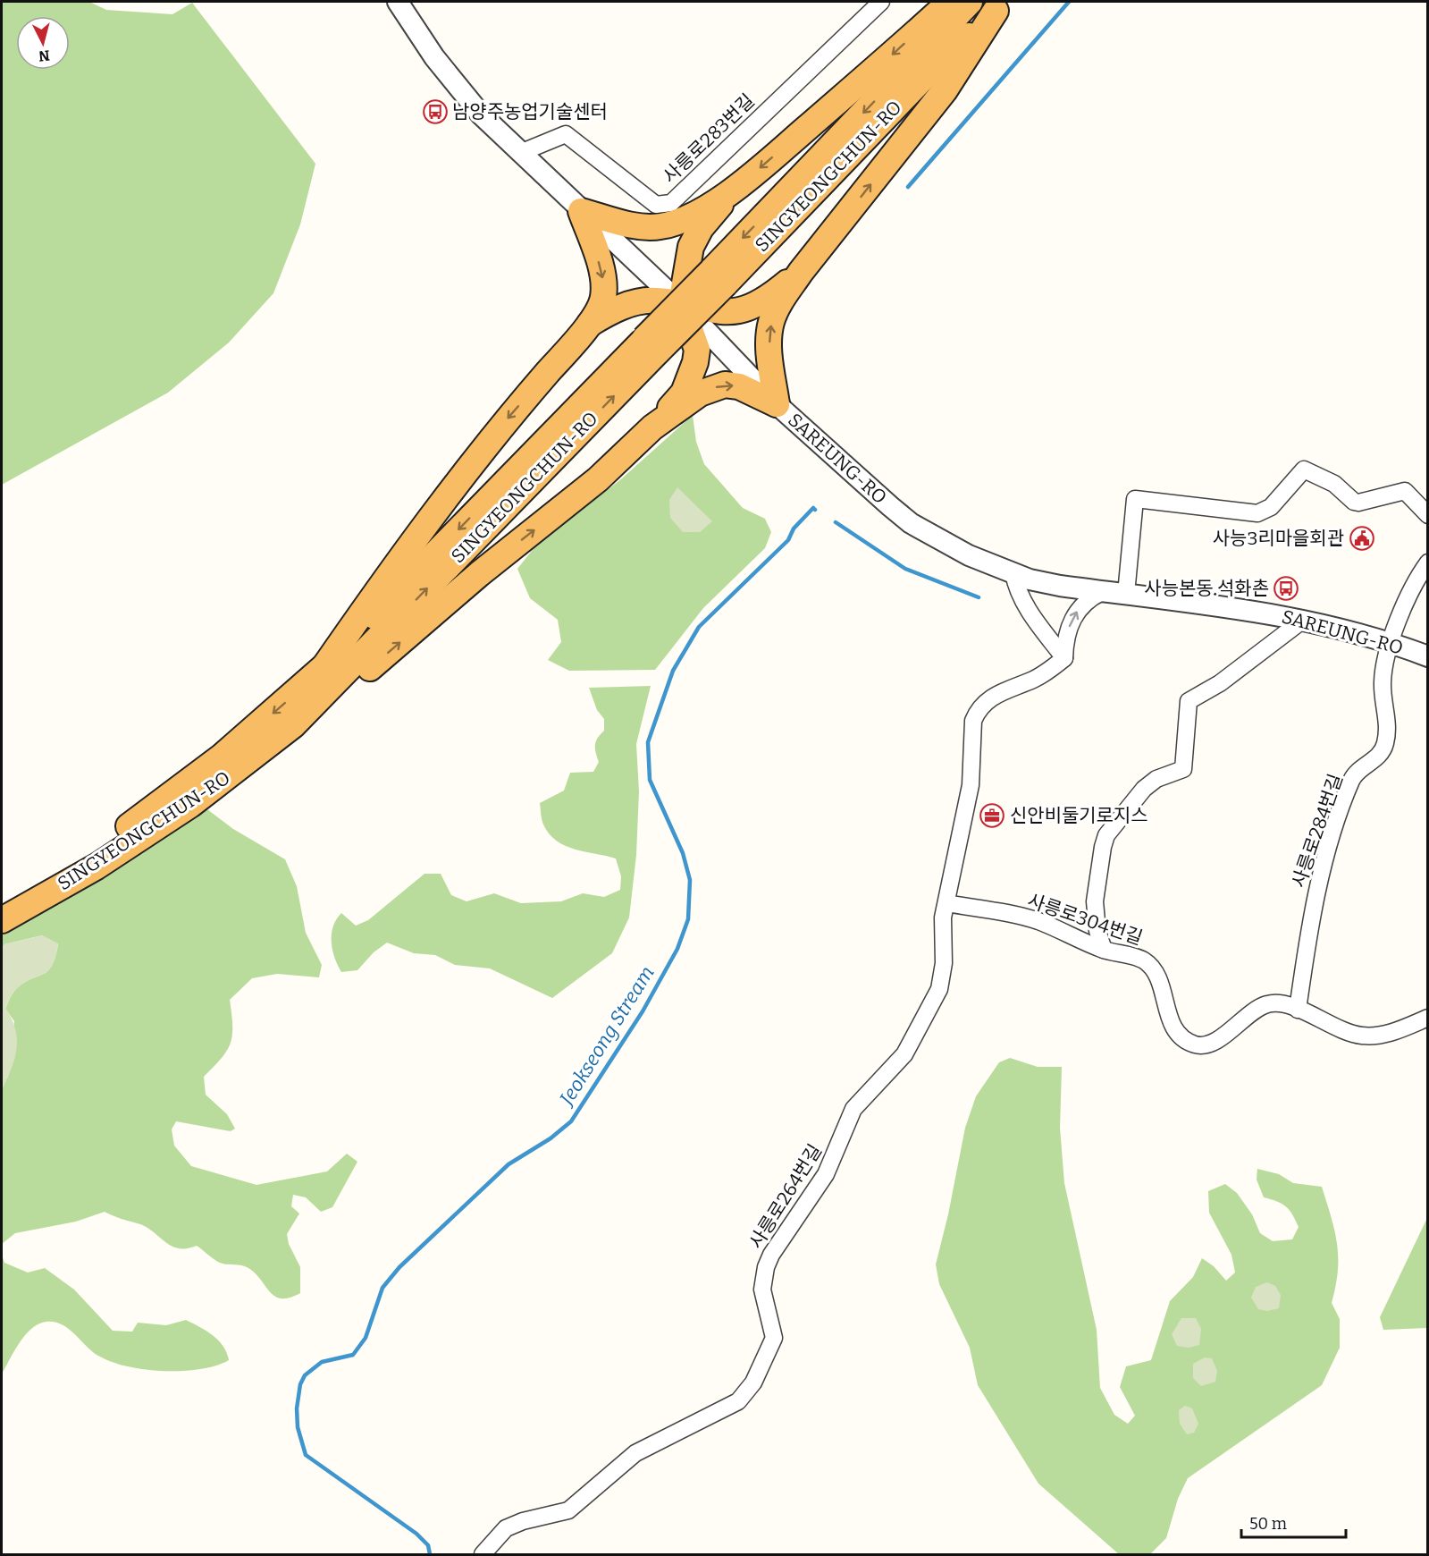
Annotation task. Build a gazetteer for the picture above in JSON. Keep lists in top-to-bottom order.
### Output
{
  "streets": {
    "highway": ["SINGYEONGCHUN-RO"],
    "street": [
      "사릉로283번길",
      "SAREUNG-RO",
      "사릉로284번길",
      "사릉로304번길",
      "사릉로264번길"
    ]
  },
  "crossings": [
    ["사릉로283번길", "SAREUNG-RO"],
    ["SAREUNG-RO", "사릉로284번길"],
    ["사릉로284번길", "사릉로304번길"],
    ["사릉로304번길", "사릉로264번길"]
  ],
  "water": ["Jeokseong Stream"],
  "places": {
    "bus stop": ["남양주농업기술센터", "사능본동.석화촌"],
    "public building": ["사능3리마을회관"],
    "office": ["신안비둘기로지스"]
  },
  "scale_bar": "50 m",
  "north": "bottom"
}
